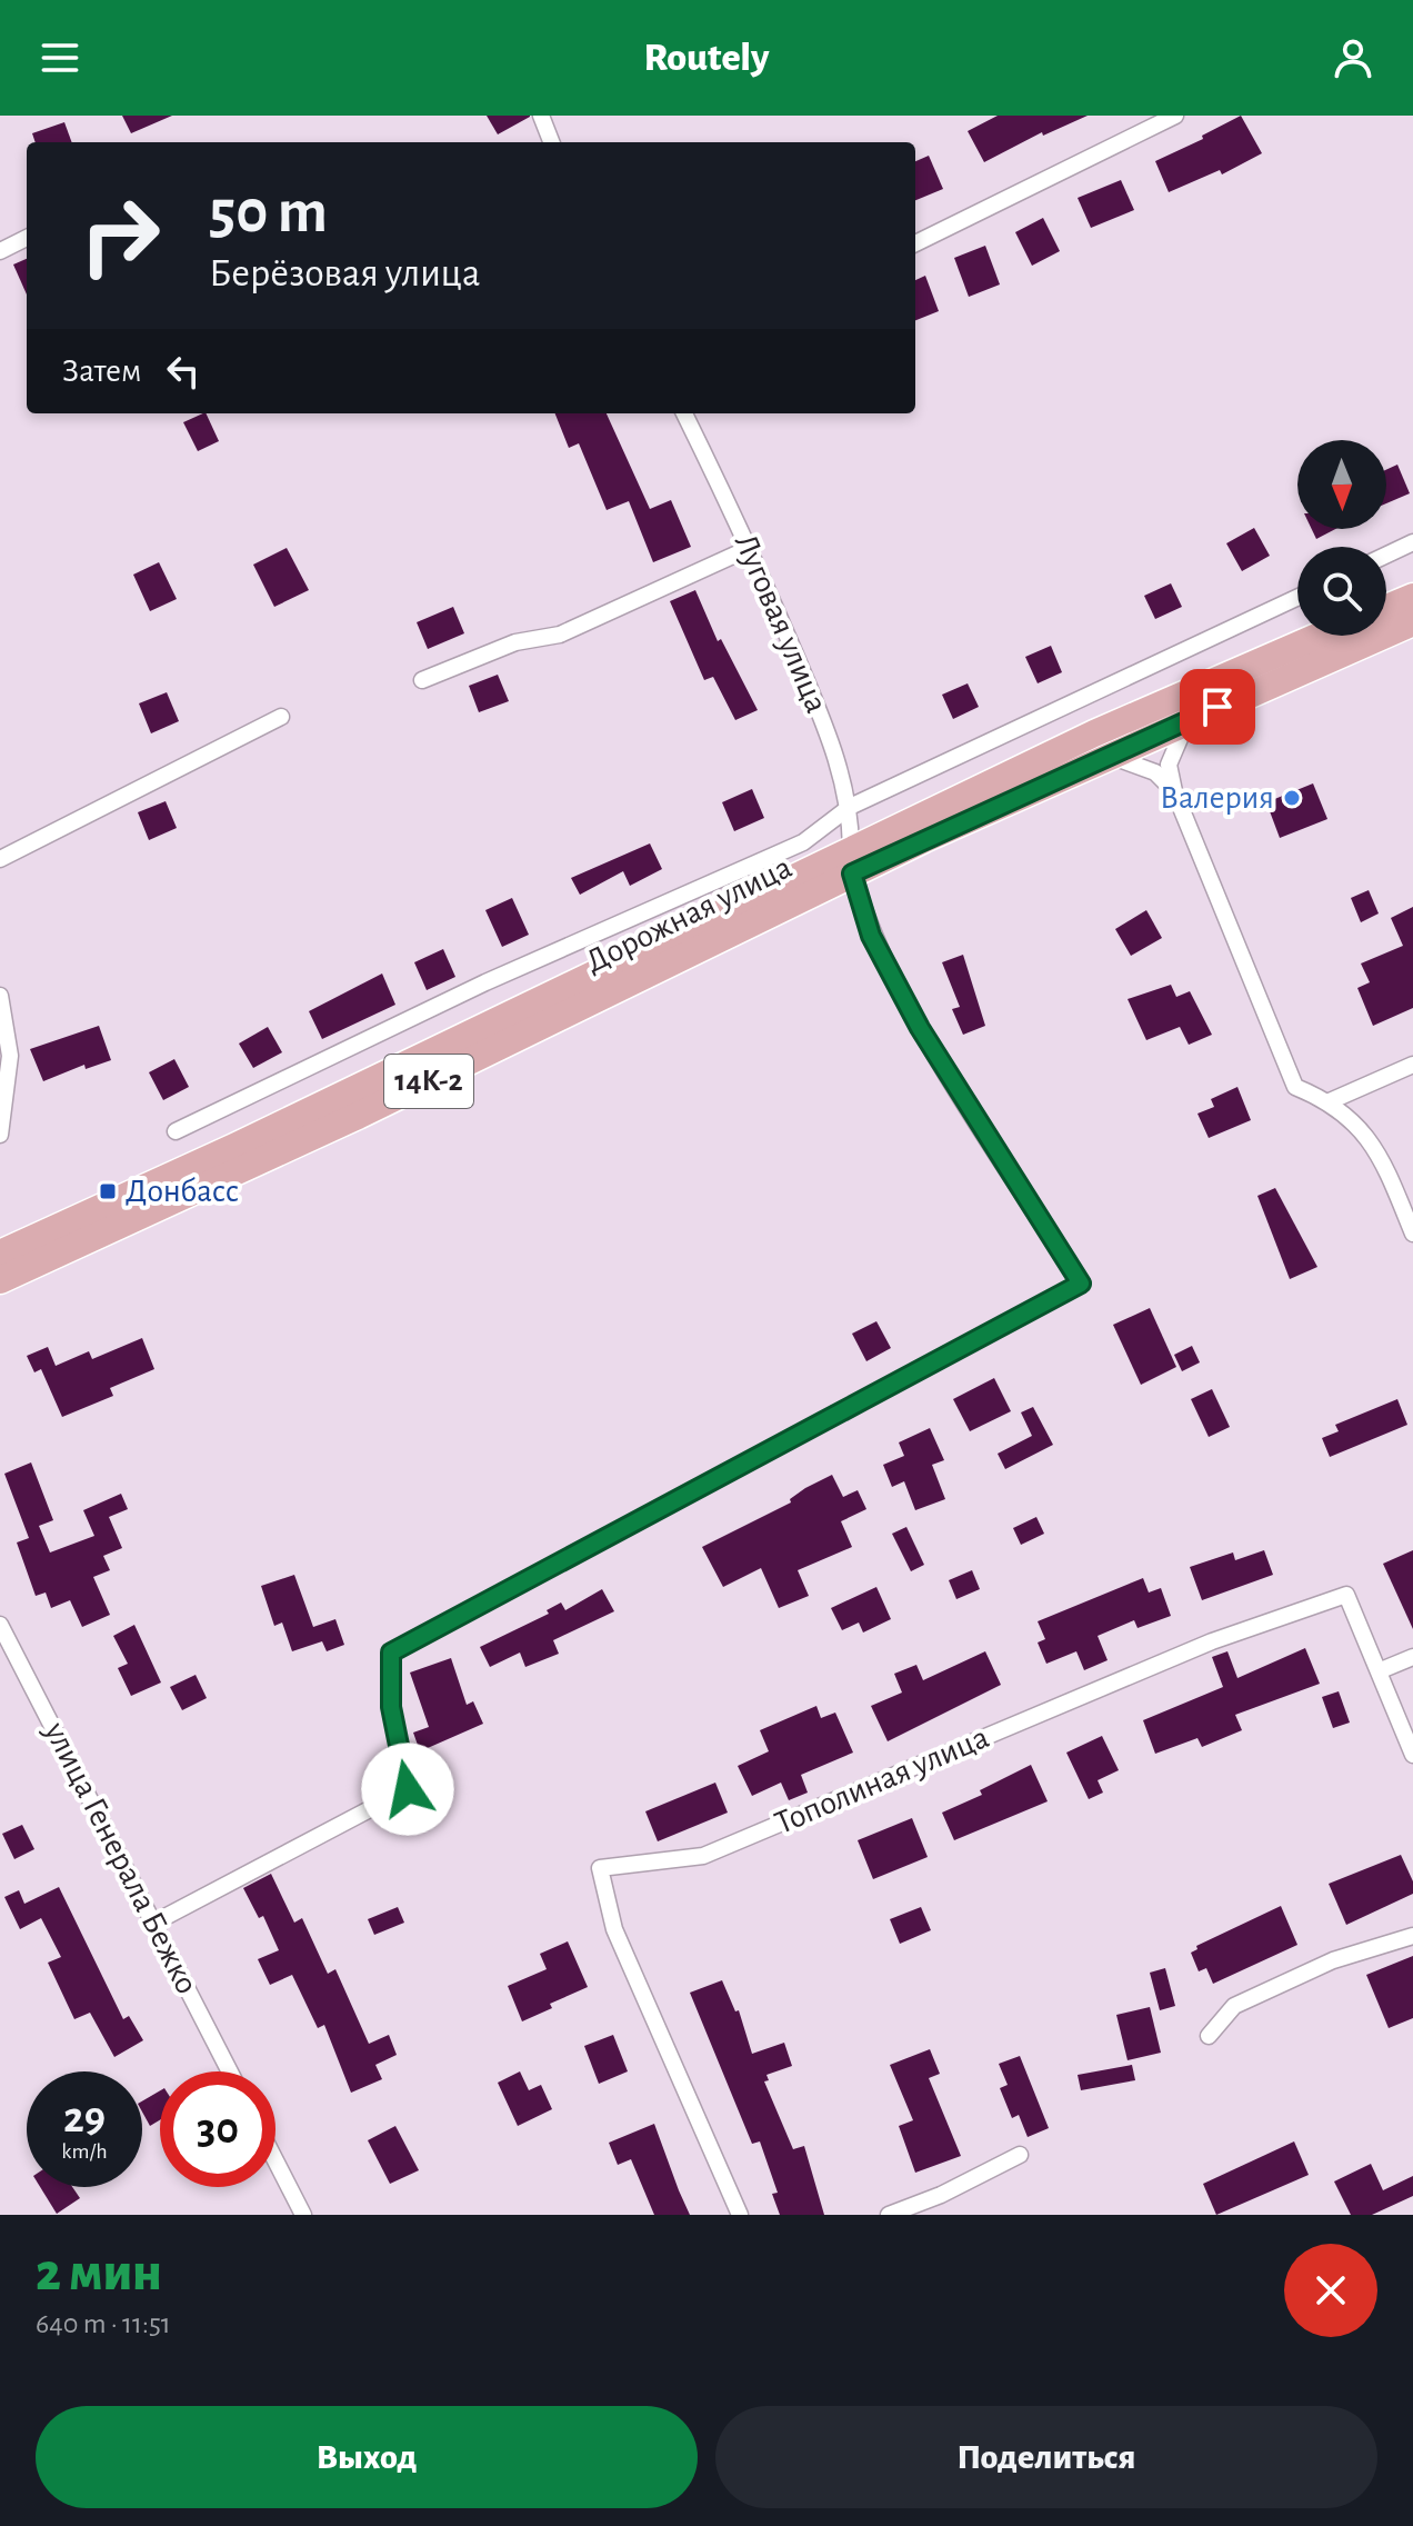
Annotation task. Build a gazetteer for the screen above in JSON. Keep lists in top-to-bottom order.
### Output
{
  "streets": {
    "main road": ["Дорожная улица", "14К-2"],
    "street": ["Луговая улица", "Тополиная улица", "улица Генерала Бежко"]
  },
  "crossings": [
    ["Луговая улица", "Дорожная улица"],
    ["Луговая улица", "улица Генерала Бежко"]
  ],
  "places": {
    "other": ["Валерия"],
    "transit": ["Донбасс"]
  },
  "north": "bottom",
  "page": {
    "header": "Routely",
    "turn": ["50 m", "Берёзовая улица"],
    "then": "Затем",
    "speed": "29 km/h",
    "limit": "30",
    "heading": ["2 мин", "640 m · 11:51"],
    "buttons": ["Выход", "Поделиться"]
  }
}
